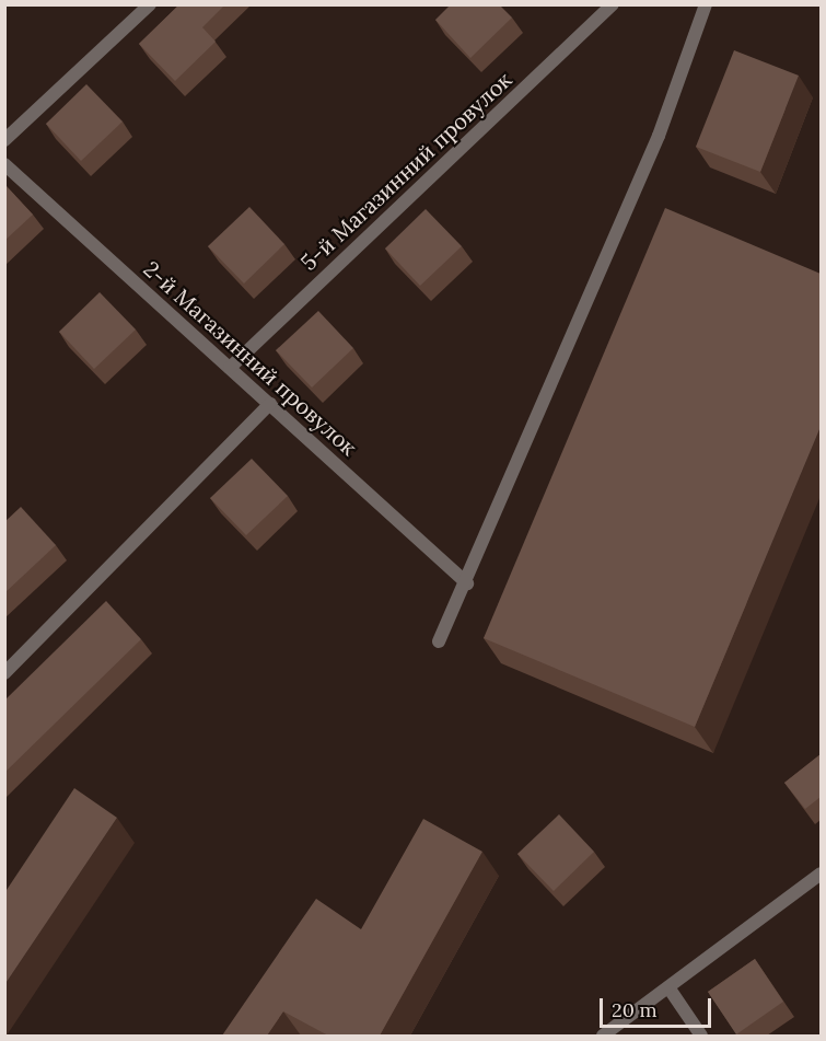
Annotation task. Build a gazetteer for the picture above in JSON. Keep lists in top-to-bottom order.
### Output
{
  "streets": {
    "street": ["5-й Магазинний провулок", "2-й Магазинний провулок"]
  },
  "crossings": [
    ["5-й Магазинний провулок", "2-й Магазинний провулок"]
  ],
  "scale_bar": "20 m"
}
